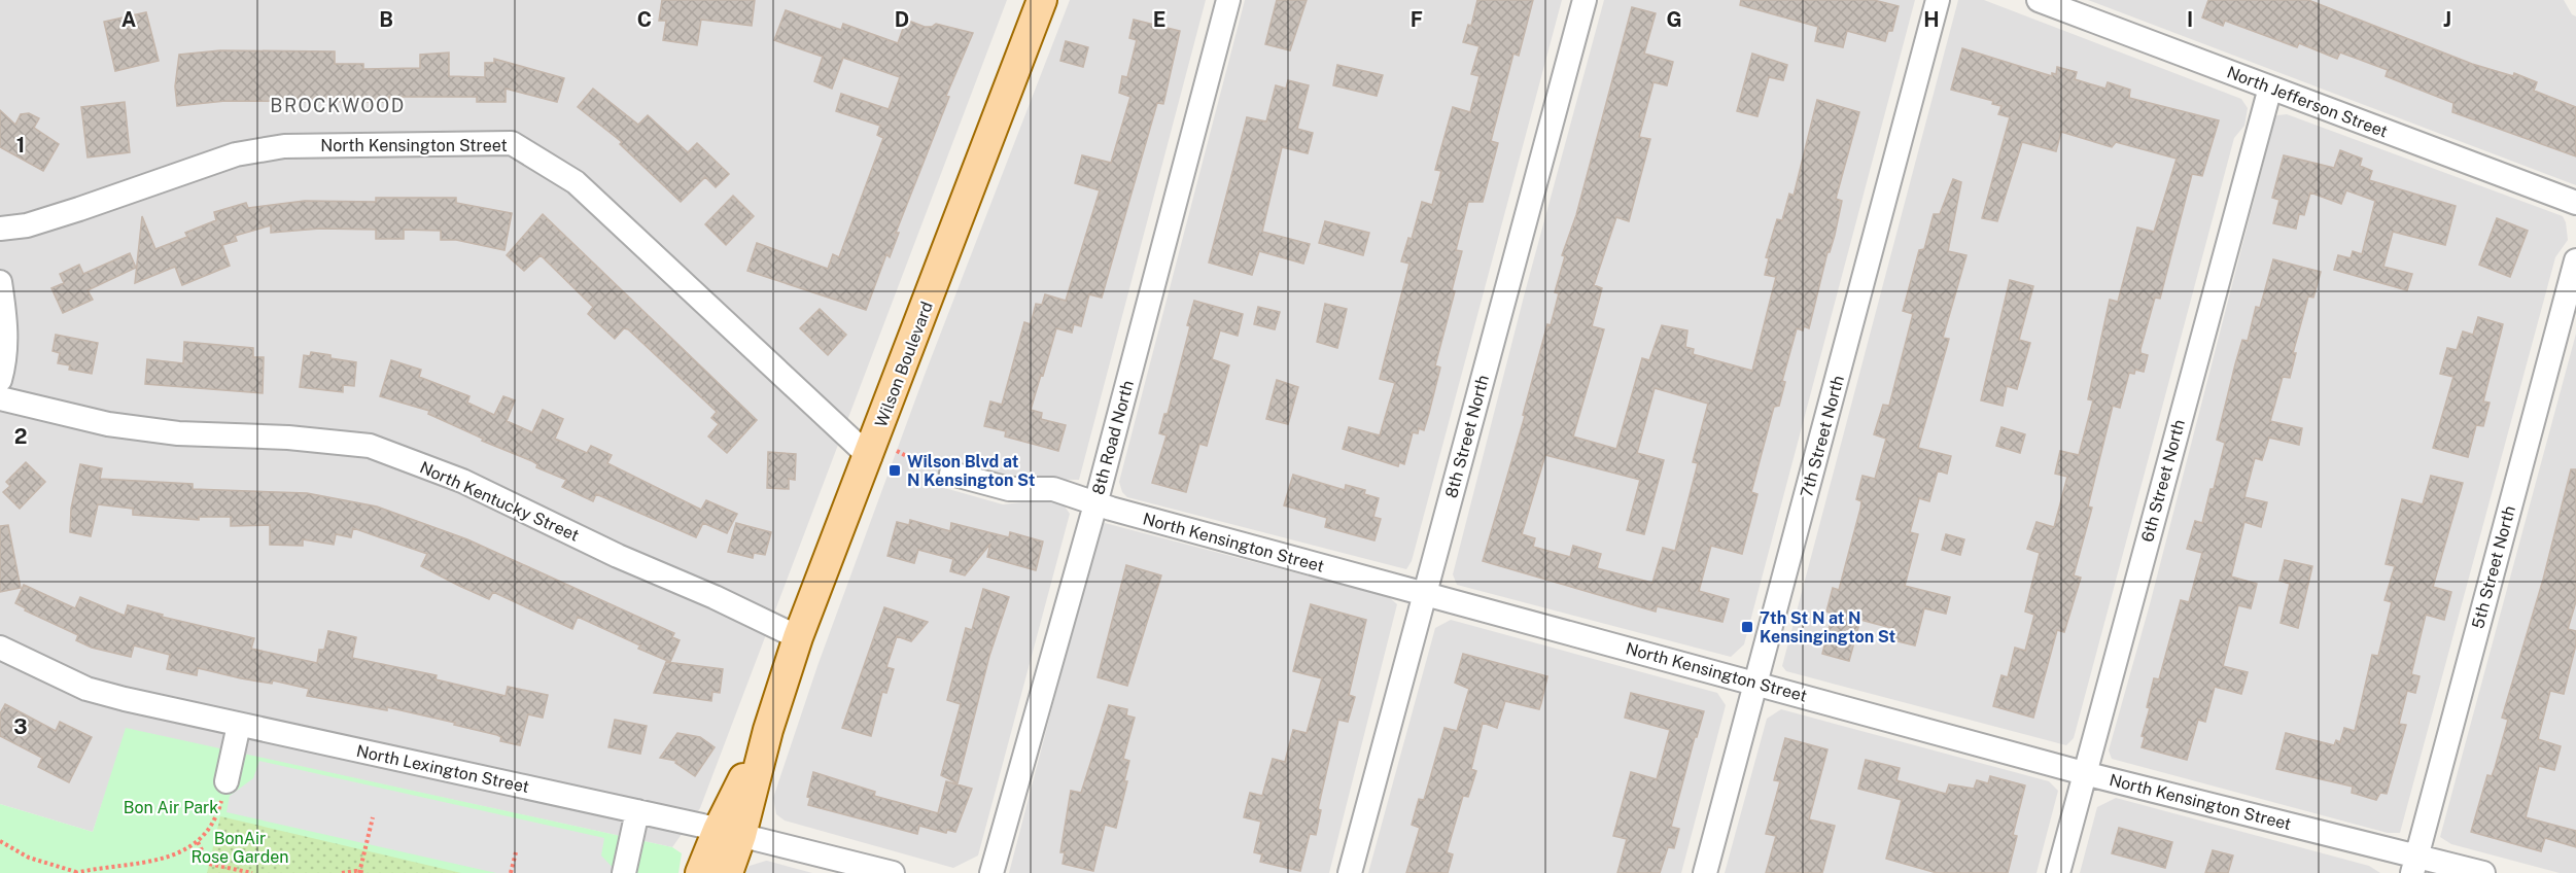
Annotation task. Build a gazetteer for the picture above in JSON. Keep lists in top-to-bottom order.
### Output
{
  "streets": {
    "main road": ["Wilson Boulevard"],
    "street": [
      "North Jefferson Street",
      "North Kensington Street",
      "8th Street North",
      "7th Street North",
      "8th Road North",
      "6th Street North",
      "North Kentucky Street",
      "5th Street North",
      "North Lexington Street"
    ]
  },
  "crossings": [
    ["North Jefferson Street", "6th Street North"],
    ["North Kensington Street", "Wilson Boulevard"],
    ["North Kensington Street", "8th Street North"],
    ["North Kensington Street", "7th Street North"],
    ["North Kensington Street", "8th Road North"],
    ["North Kensington Street", "6th Street North"],
    ["North Kensington Street", "5th Street North"],
    ["Wilson Boulevard", "North Kentucky Street"],
    ["Wilson Boulevard", "North Lexington Street"]
  ],
  "districts": ["BROCKWOOD"],
  "parks": ["Bon Air Park", "BonAir Rose Garden"],
  "places": {
    "transit": ["Wilson Blvd at N Kensington St", "7th St N at N Kensingington St"]
  },
  "grid": {
    "columns": [
      "A",
      "B",
      "C",
      "D",
      "E",
      "F",
      "G",
      "H",
      "I",
      "J"
    ],
    "rows": ["1", "2", "3"]
  }
}
